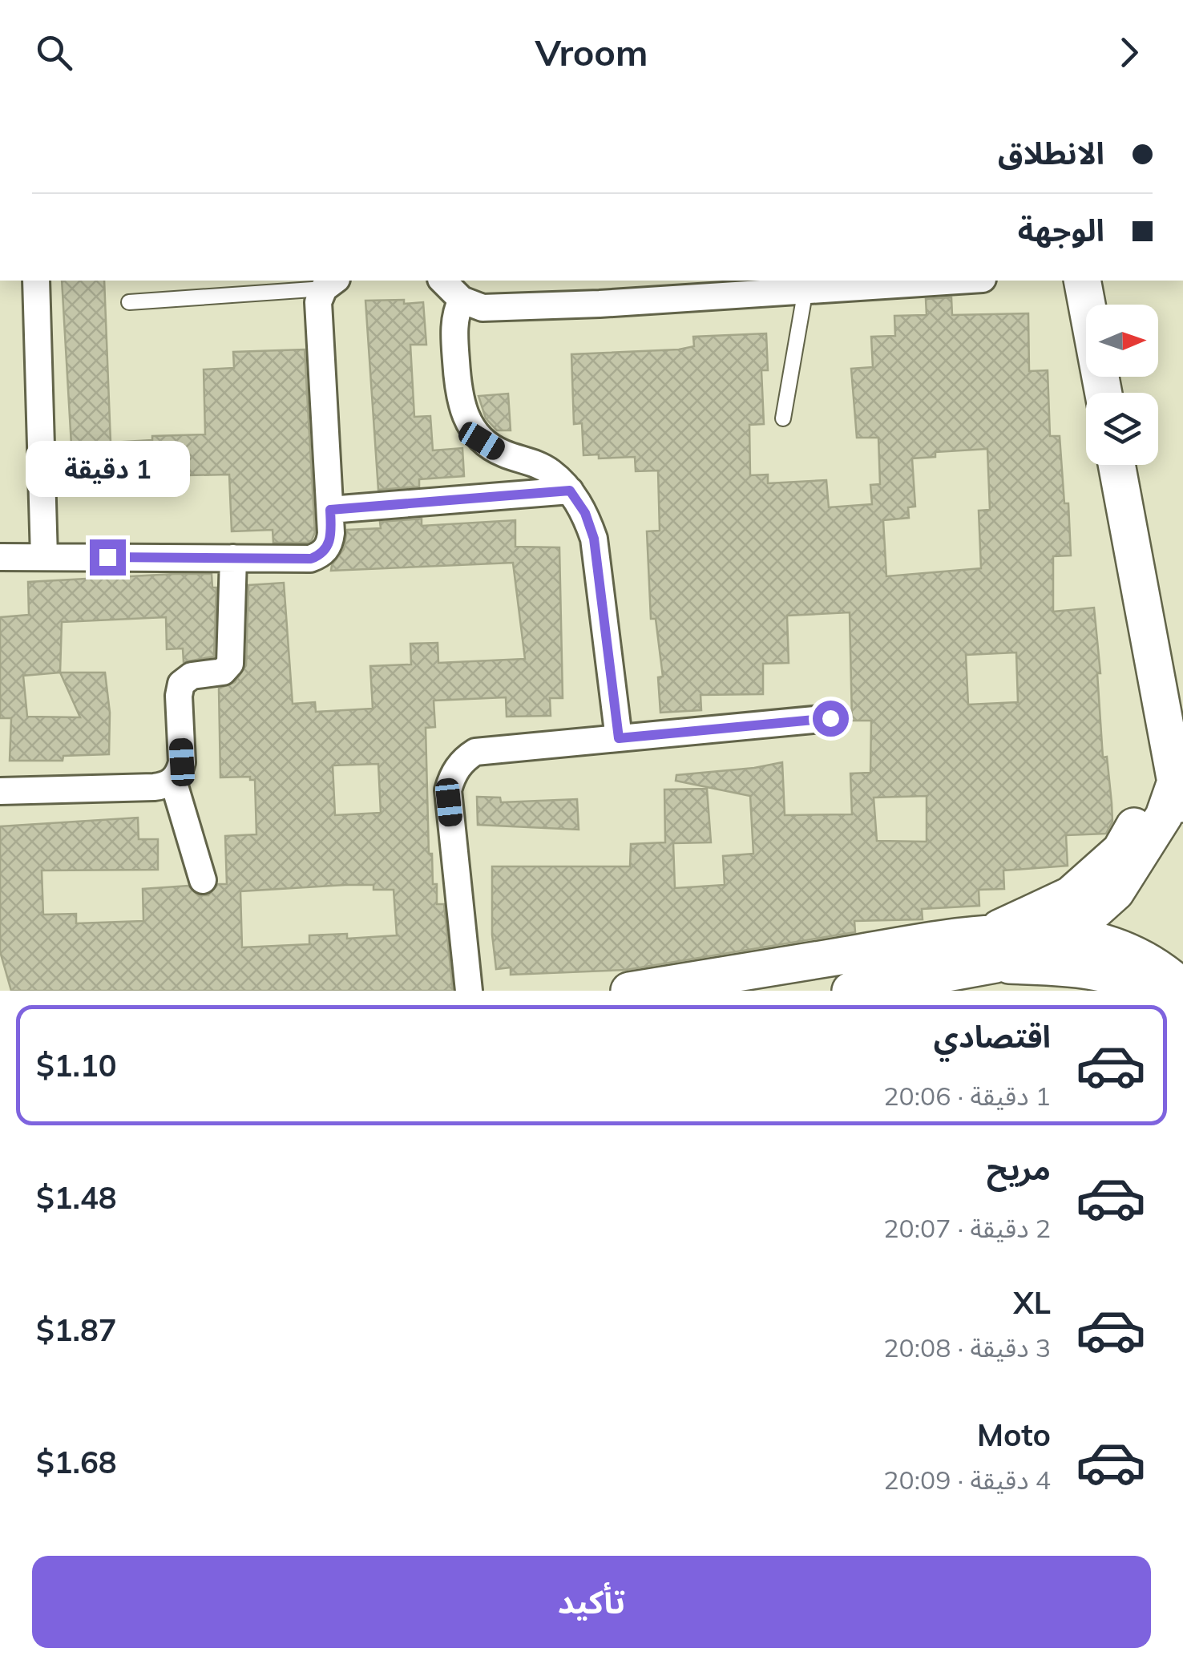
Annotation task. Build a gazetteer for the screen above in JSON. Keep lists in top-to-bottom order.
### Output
{
  "north": "right",
  "page": {
    "header": "Vroom",
    "banner": ["الانطلاق", "الوجهة"],
    "bubble": "1 دقيقة",
    "list": [
      {
        "name": "اقتصادي",
        "note": "1 دقيقة · 20:06",
        "value": "$1.10"
      },
      {
        "name": "مريح",
        "note": "2 دقيقة · 20:07",
        "value": "$1.48"
      },
      {
        "name": "XL",
        "note": "3 دقيقة · 20:08",
        "value": "$1.87"
      },
      {
        "name": "Moto",
        "note": "4 دقيقة · 20:09",
        "value": "$1.68"
      }
    ],
    "buttons": "تأكيد"
  }
}
